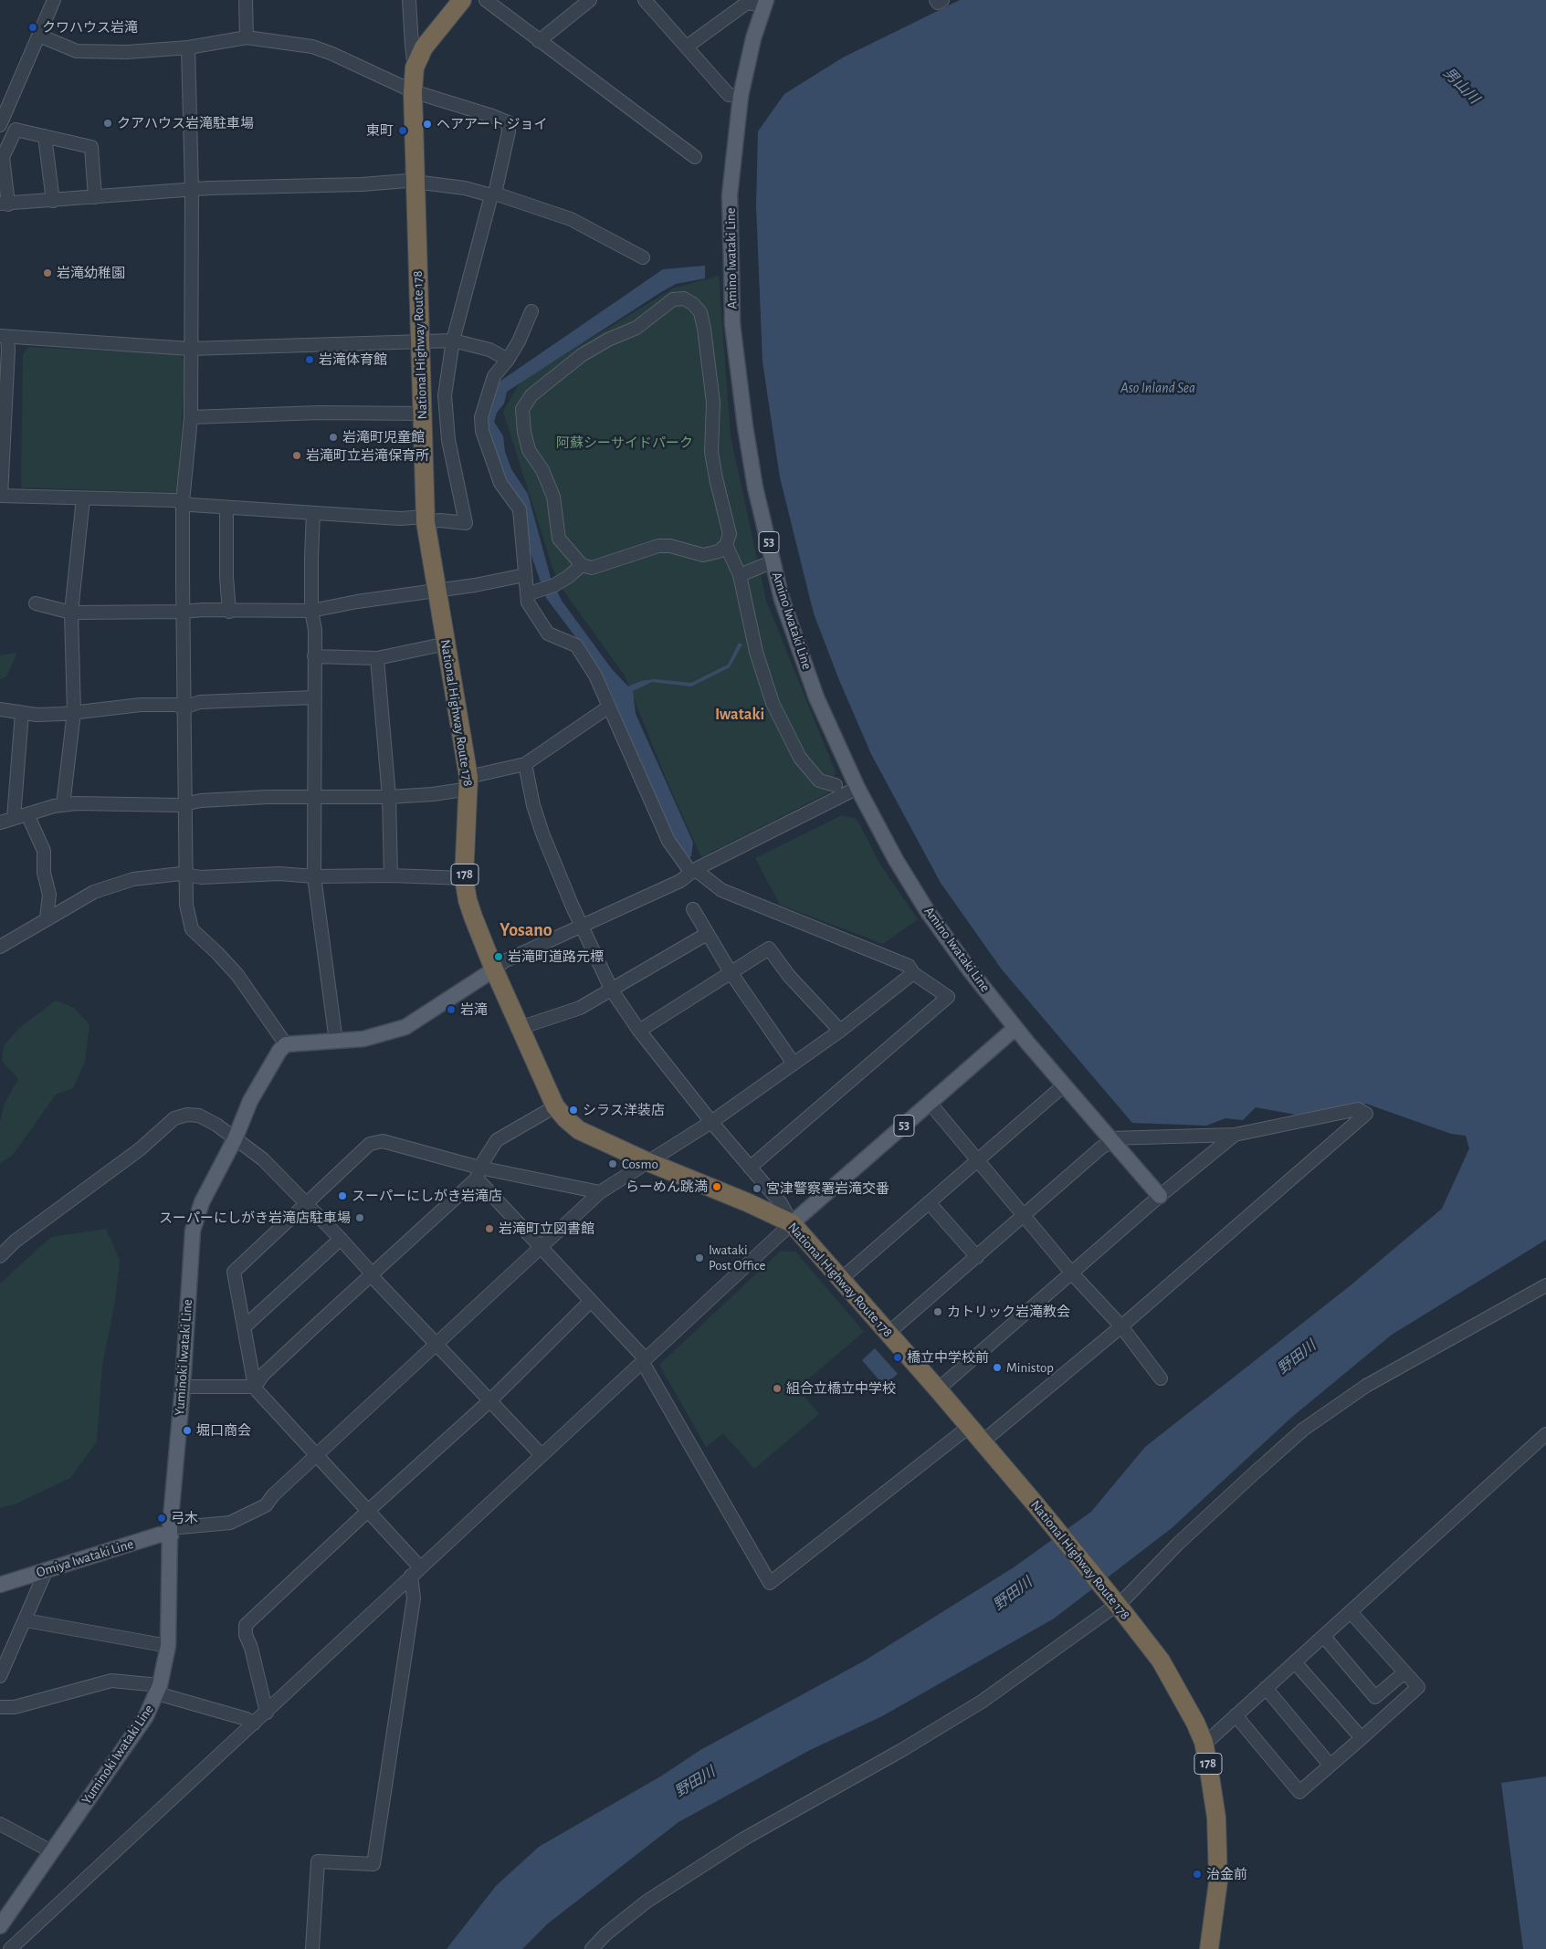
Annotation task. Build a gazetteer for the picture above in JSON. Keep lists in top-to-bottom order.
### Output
{
  "streets": {
    "highway": ["National Highway Route 178", "178"],
    "main road": [
      "Amino Iwataki Line",
      "53",
      "Yuminoki Iwataki Line",
      "Omiya Iwataki Line"
    ]
  },
  "crossings": [
    ["Amino Iwataki Line", "53"],
    ["National Highway Route 178", "53"],
    ["Yuminoki Iwataki Line", "Omiya Iwataki Line"]
  ],
  "districts": ["Iwataki", "Yosano"],
  "water": ["男山川", "Aso Inland Sea", "野田川"],
  "parks": ["阿蘇シーサイドパーク"],
  "places": [
    "クワハウス岩滝",
    "クアハウス岩滝駐車場",
    "ヘアアート ジョイ",
    "東町",
    "岩滝幼稚園",
    "岩滝体育館",
    "岩滝町児童館",
    "岩滝町立岩滝保育所",
    "岩滝町道路元標",
    "岩滝",
    "シラス洋装店",
    "Cosmo",
    "らーめん跳満",
    "宮津警察署岩滝交番",
    "スーパーにしがき岩滝店",
    "スーパーにしがき岩滝店駐車場",
    "岩滝町立図書館",
    "Iwataki Post Office",
    "カトリック岩滝教会",
    "橋立中学校前",
    "Ministop",
    "組合立橋立中学校",
    "堀口商会",
    "弓木",
    "治金前"
  ]
}
